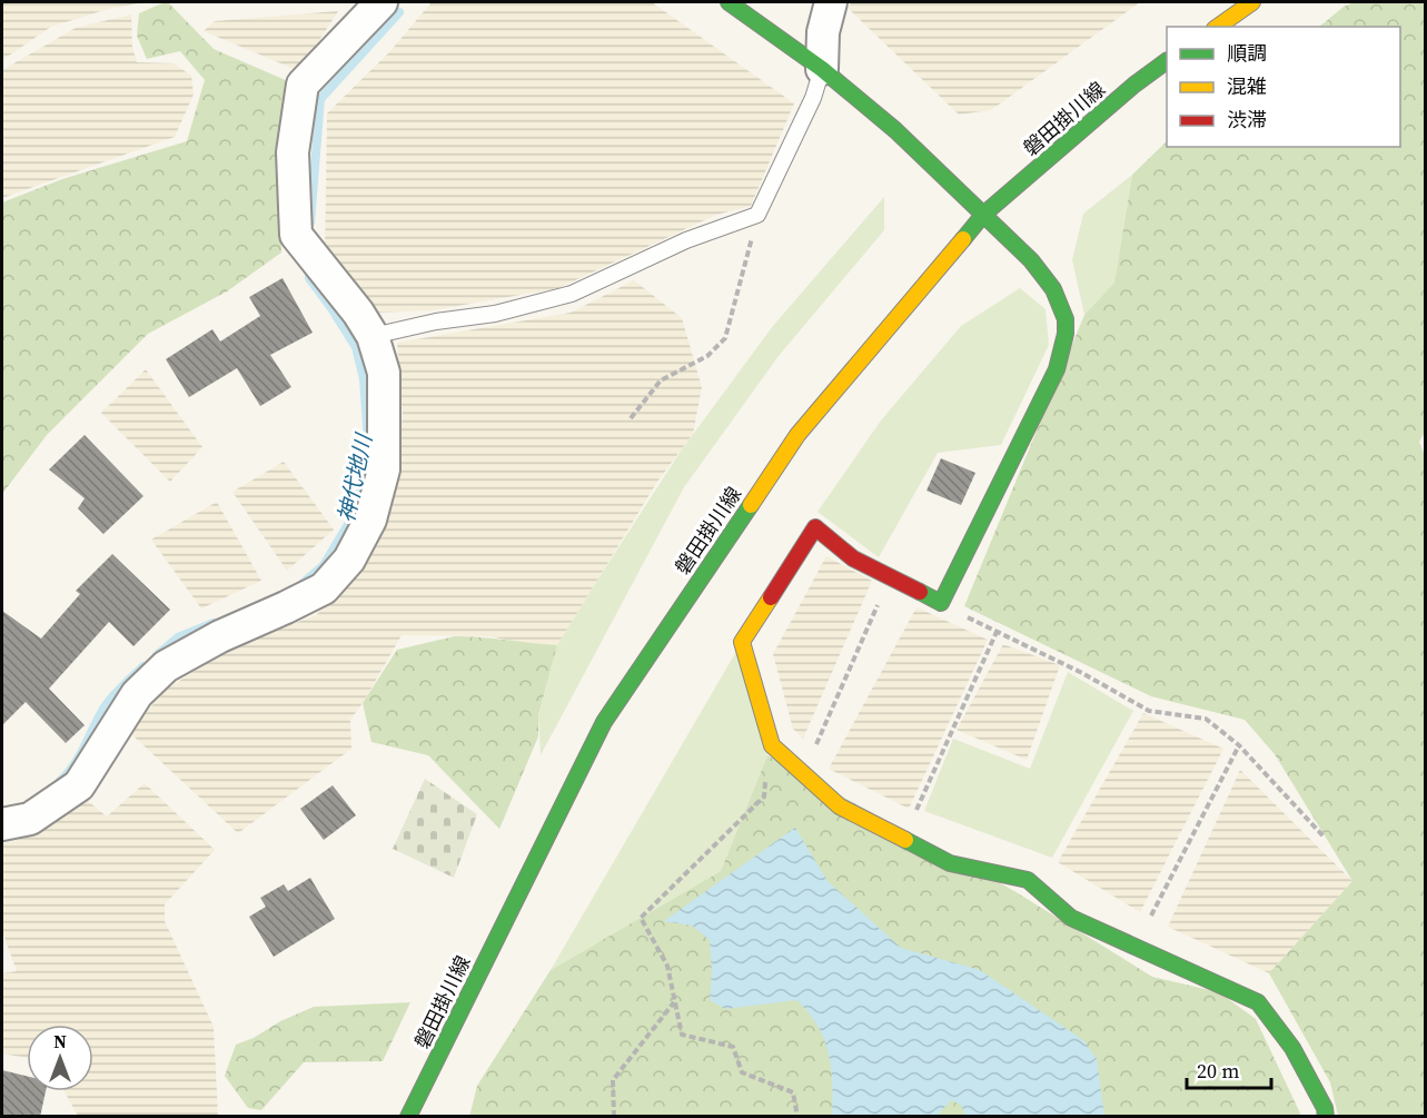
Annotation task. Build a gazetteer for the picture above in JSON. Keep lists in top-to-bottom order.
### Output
{
  "streets": {
    "street": ["磐田掛川線"]
  },
  "water": ["神代地川"],
  "legend": ["順調", "混雑", "渋滞"],
  "scale_bar": "20 m",
  "north": "top"
}
